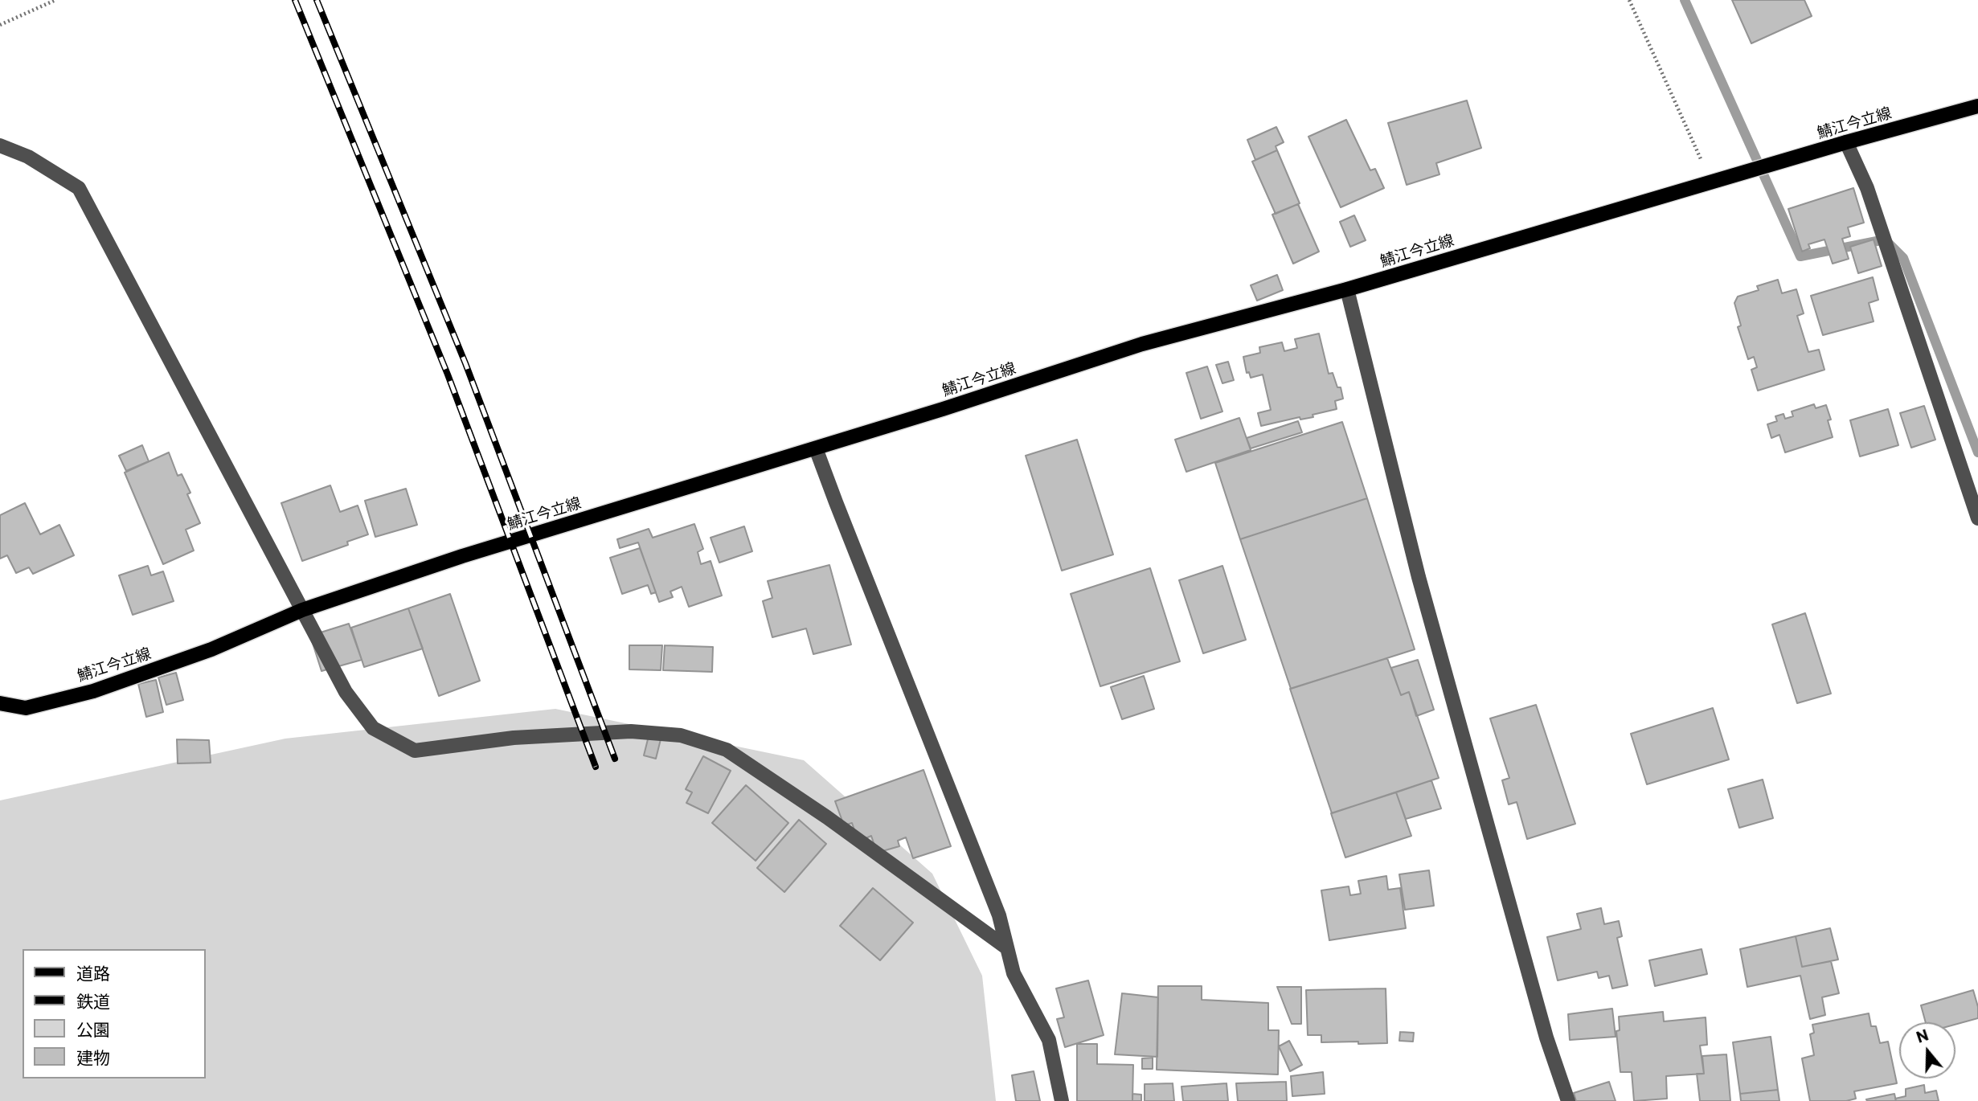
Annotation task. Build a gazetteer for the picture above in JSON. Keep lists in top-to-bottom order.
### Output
{
  "streets": {
    "main road": ["鯖江今立線"]
  },
  "legend": [
    "道路",
    "鉄道",
    "公園",
    "建物"
  ],
  "north": "top"
}
